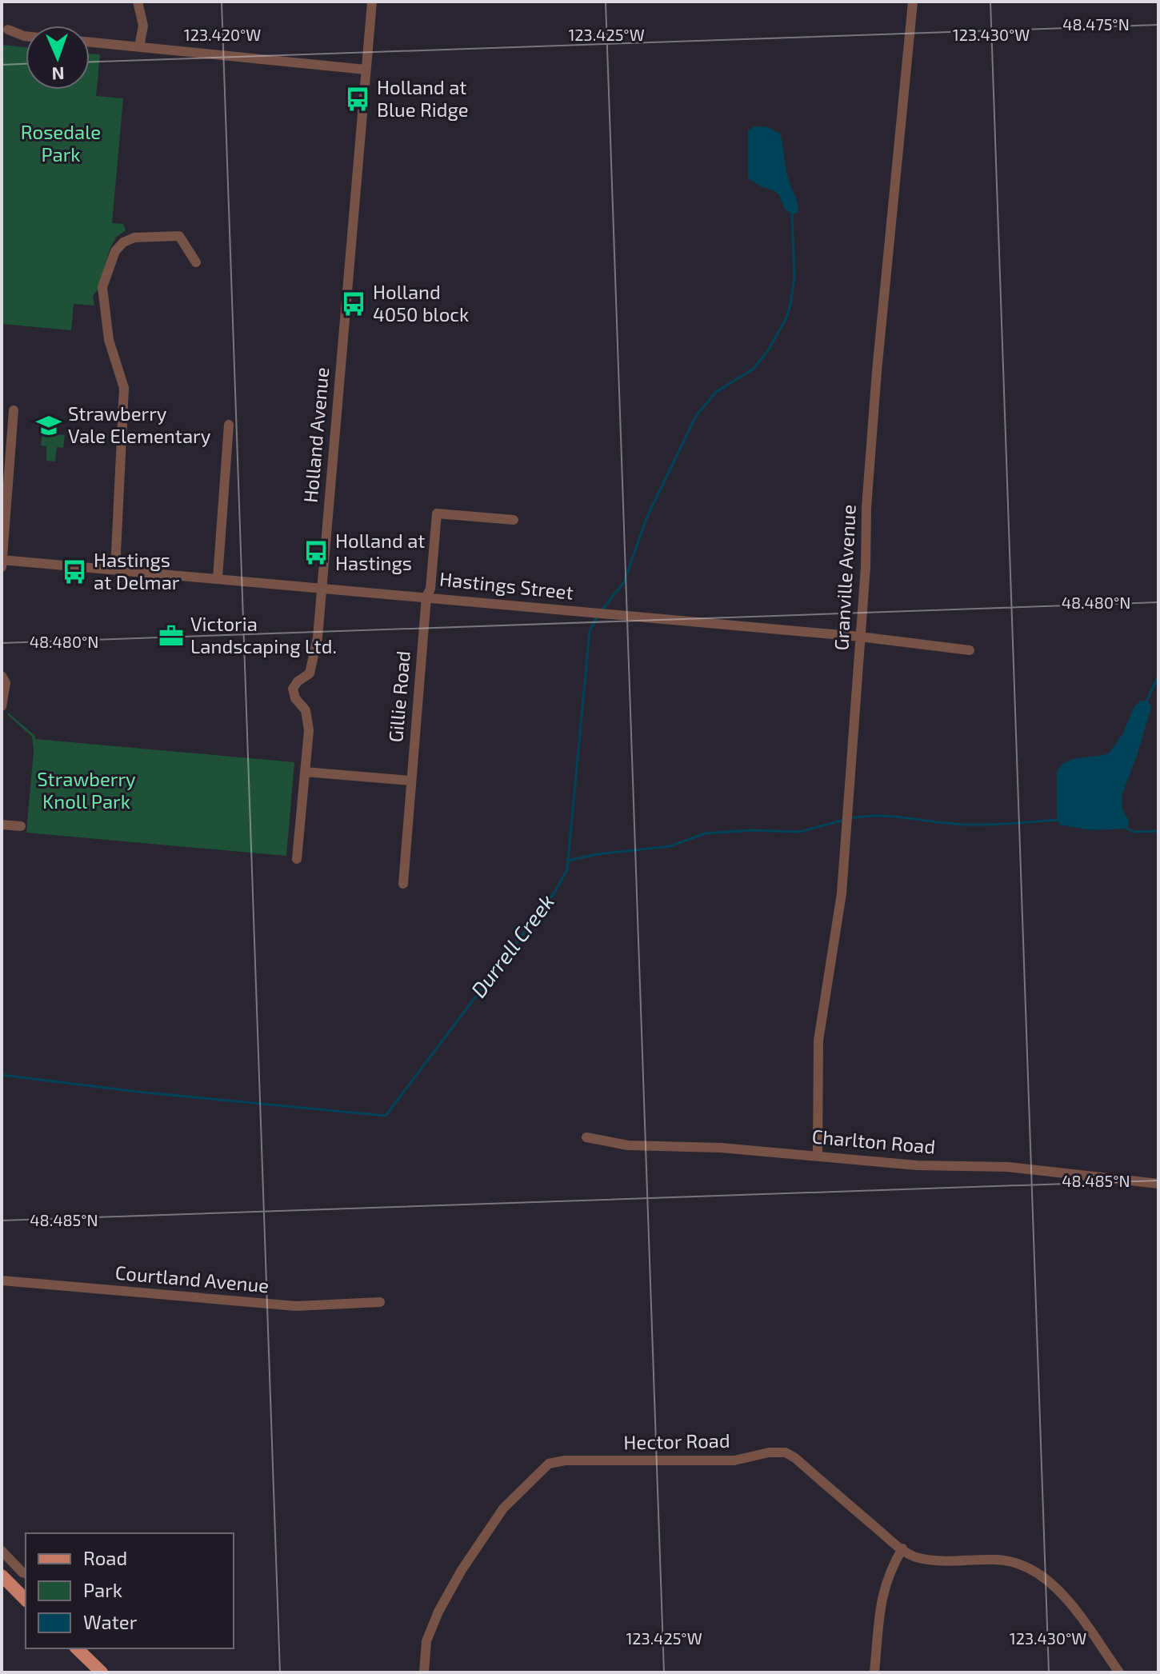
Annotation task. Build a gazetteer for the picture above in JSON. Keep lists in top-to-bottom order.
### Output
{
  "streets": {
    "street": [
      "Holland Avenue",
      "Granville Avenue",
      "Hastings Street",
      "Gillie Road",
      "Charlton Road",
      "Courtland Avenue",
      "Hector Road"
    ]
  },
  "crossings": [
    ["Holland Avenue", "Hastings Street"],
    ["Granville Avenue", "Hastings Street"],
    ["Granville Avenue", "Charlton Road"],
    ["Hastings Street", "Gillie Road"]
  ],
  "water": ["Durrell Creek"],
  "parks": ["Rosedale Park", "Strawberry Knoll Park"],
  "places": {
    "bus stop": [
      "Holland at Blue Ridge",
      "Holland 4050 block",
      "Holland at Hastings",
      "Hastings at Delmar"
    ],
    "school or university": ["Strawberry Vale Elementary"],
    "office": ["Victoria Landscaping Ltd."]
  },
  "legend": ["Road", "Park", "Water"],
  "north": "bottom",
  "coordinates": [
    "48.475°N",
    "123.420°W",
    "123.425°W",
    "123.430°W",
    "48.480°N",
    "48.485°N"
  ]
}
